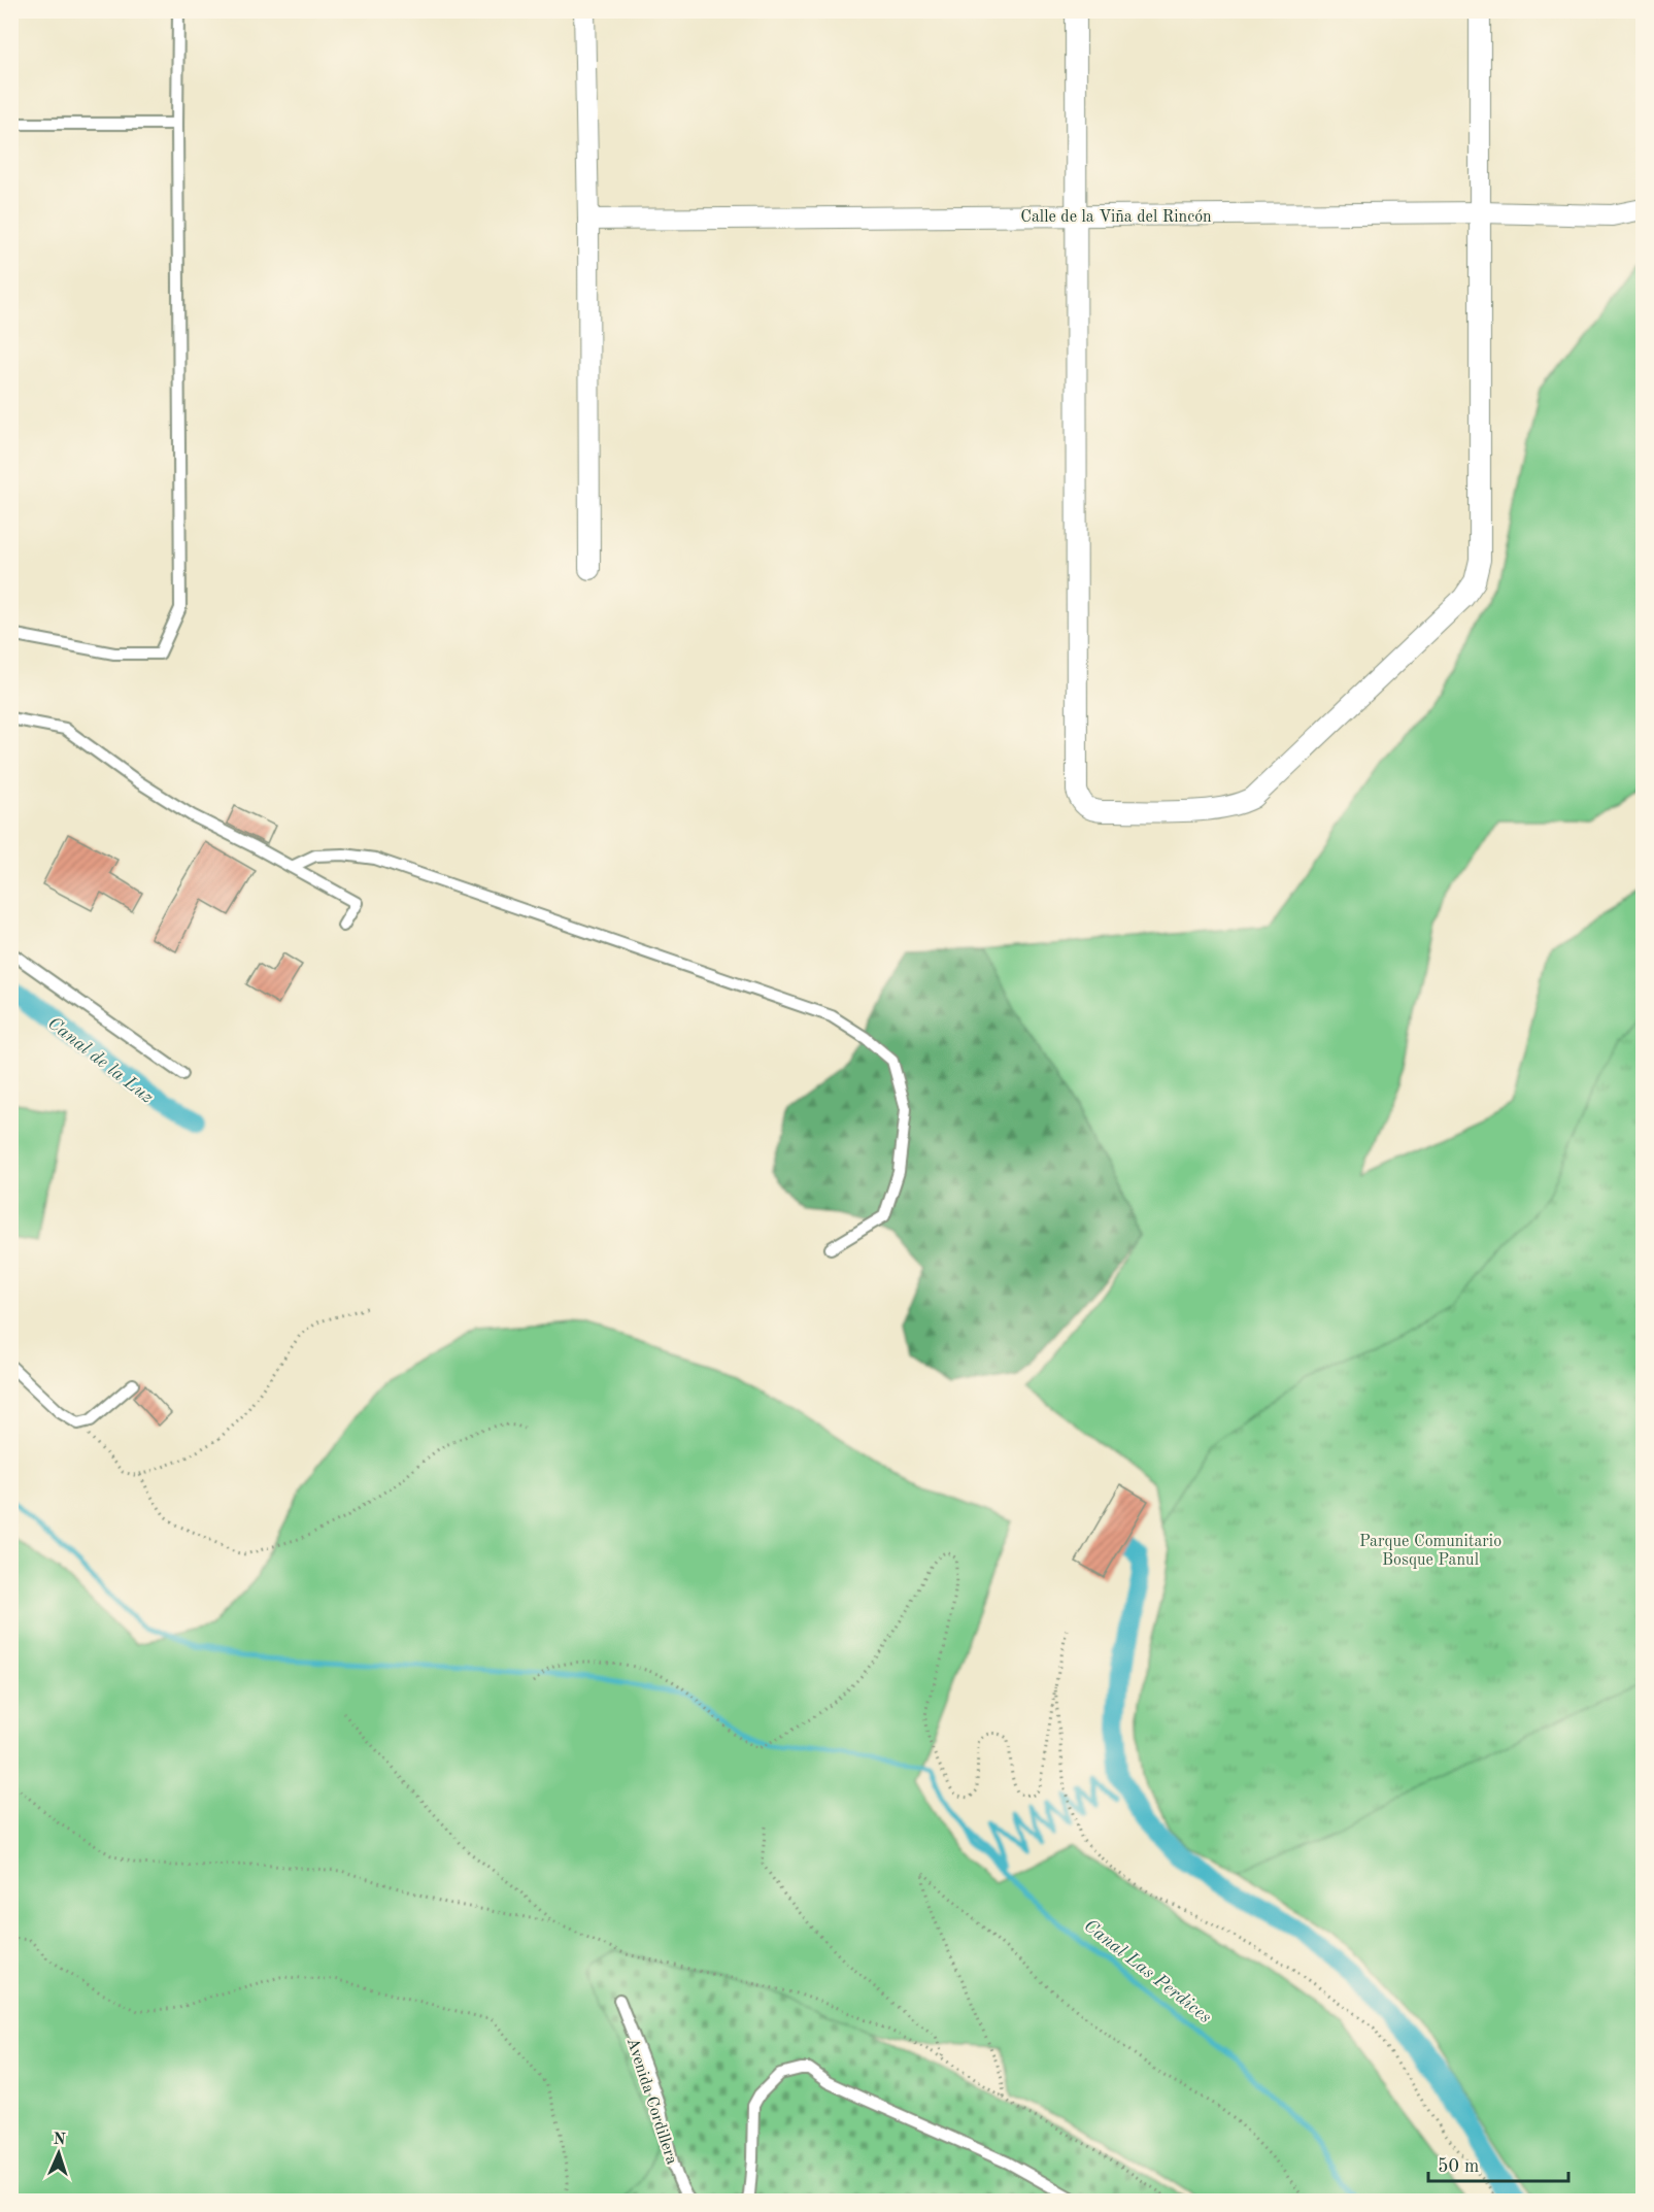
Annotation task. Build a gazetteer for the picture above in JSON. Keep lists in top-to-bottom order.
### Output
{
  "streets": {
    "street": ["Calle de la Viña del Rincón"],
    "lane": ["Avenida Cordillera"]
  },
  "water": ["Canal de la Luz", "Canal Las Perdices"],
  "parks": ["Parque Comunitario Bosque Panul"],
  "scale_bar": "50 m",
  "north": "top"
}
